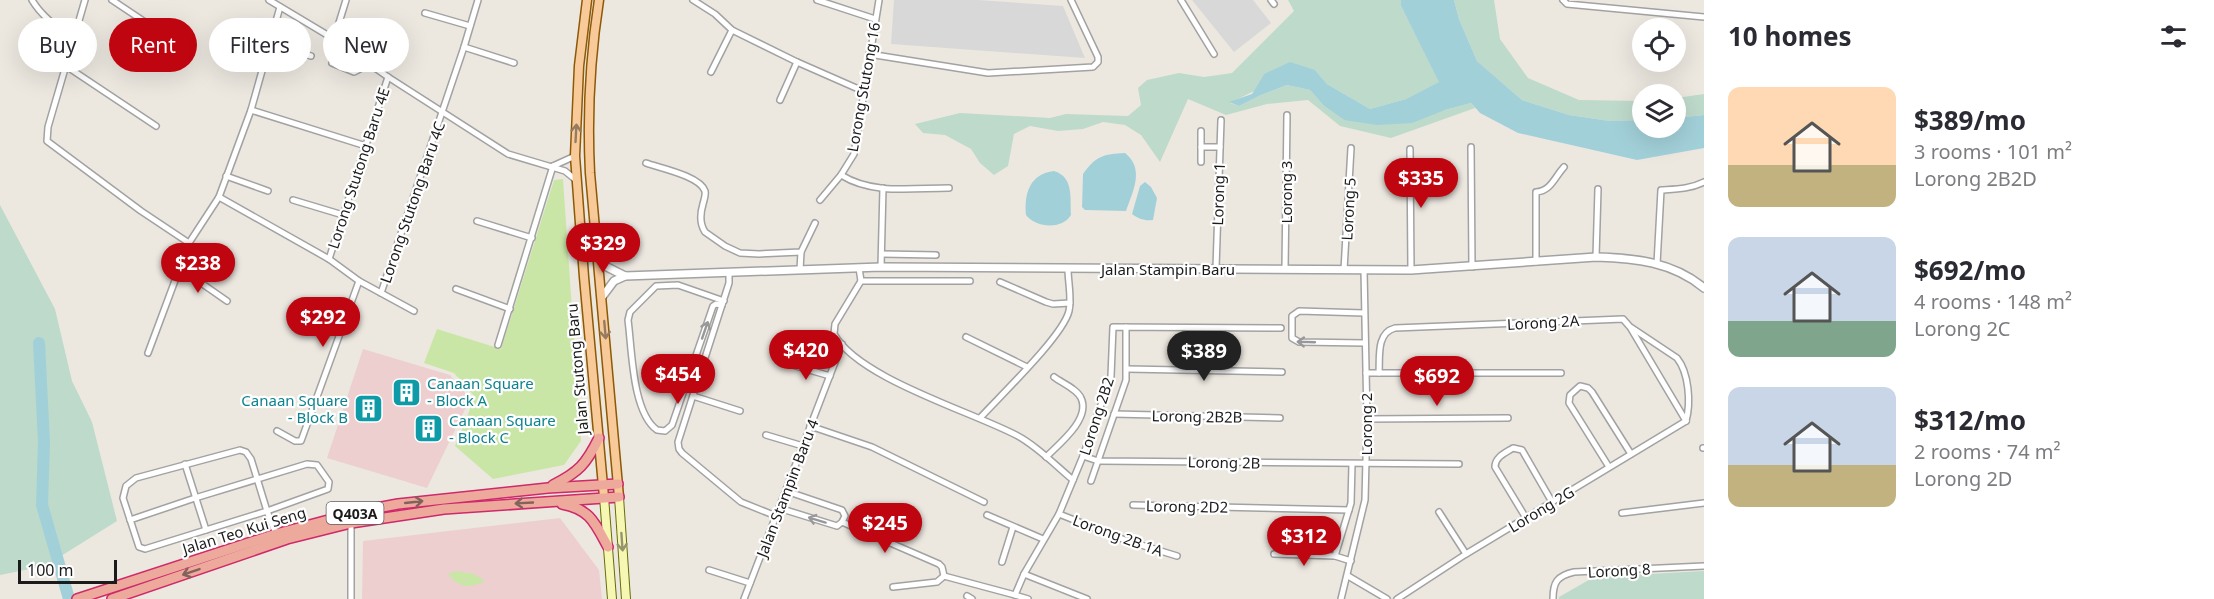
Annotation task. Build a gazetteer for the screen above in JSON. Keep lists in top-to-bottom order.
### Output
{
  "streets": {
    "highway": ["Q403A", "Jalan Teo Kui Seng"],
    "main road": ["Jalan Stutong Baru"],
    "street": [
      "Lorong Stutong 16",
      "Lorong Stutong Baru 4E",
      "Lorong 3",
      "Lorong 1",
      "Lorong Stutong Baru 4C",
      "Lorong 5",
      "Jalan Stampin Baru",
      "Lorong 2A",
      "Lorong 2B2",
      "Lorong 2B2B",
      "Lorong 2",
      "Lorong 2B",
      "Jalan Stampin Baru 4",
      "Lorong 2D2",
      "Lorong 2G",
      "Lorong 2B 1A",
      "Lorong 8"
    ]
  },
  "crossings": [
    ["Lorong 3", "Jalan Stampin Baru"],
    ["Lorong 1", "Jalan Stampin Baru"],
    ["Lorong 5", "Jalan Stampin Baru"],
    ["Jalan Stampin Baru", "Lorong 2"],
    ["Lorong 2A", "Lorong 2G"],
    ["Jalan Stutong Baru", "Q403A"],
    ["Jalan Stutong Baru", "Jalan Teo Kui Seng"],
    ["Lorong 2B2", "Lorong 2B"],
    ["Lorong 2B2", "Lorong 2B 1A"],
    ["Lorong 2", "Lorong 2B"],
    ["Q403A", "Jalan Teo Kui Seng"]
  ],
  "places": {
    "building": ["Canaan Square - Block A", "Canaan Square - Block B", "Canaan Square - Block C"]
  },
  "scale_bar": "100 m",
  "page": {
    "heading": "10 homes",
    "chip": [
      "Buy",
      "Rent",
      "Filters",
      "New"
    ],
    "list": [
      {
        "name": "$389/mo",
        "note": "3 rooms · 101 m² · Lorong 2B2D"
      },
      {
        "name": "$692/mo",
        "note": "4 rooms · 148 m² · Lorong 2C"
      },
      {
        "name": "$312/mo",
        "note": "2 rooms · 74 m² · Lorong 2D"
      }
    ],
    "price": [
      "$335",
      "$329",
      "$238",
      "$292",
      "$420",
      "$389",
      "$454",
      "$692",
      "$245",
      "$312"
    ],
    "scale": "100 m"
  }
}
